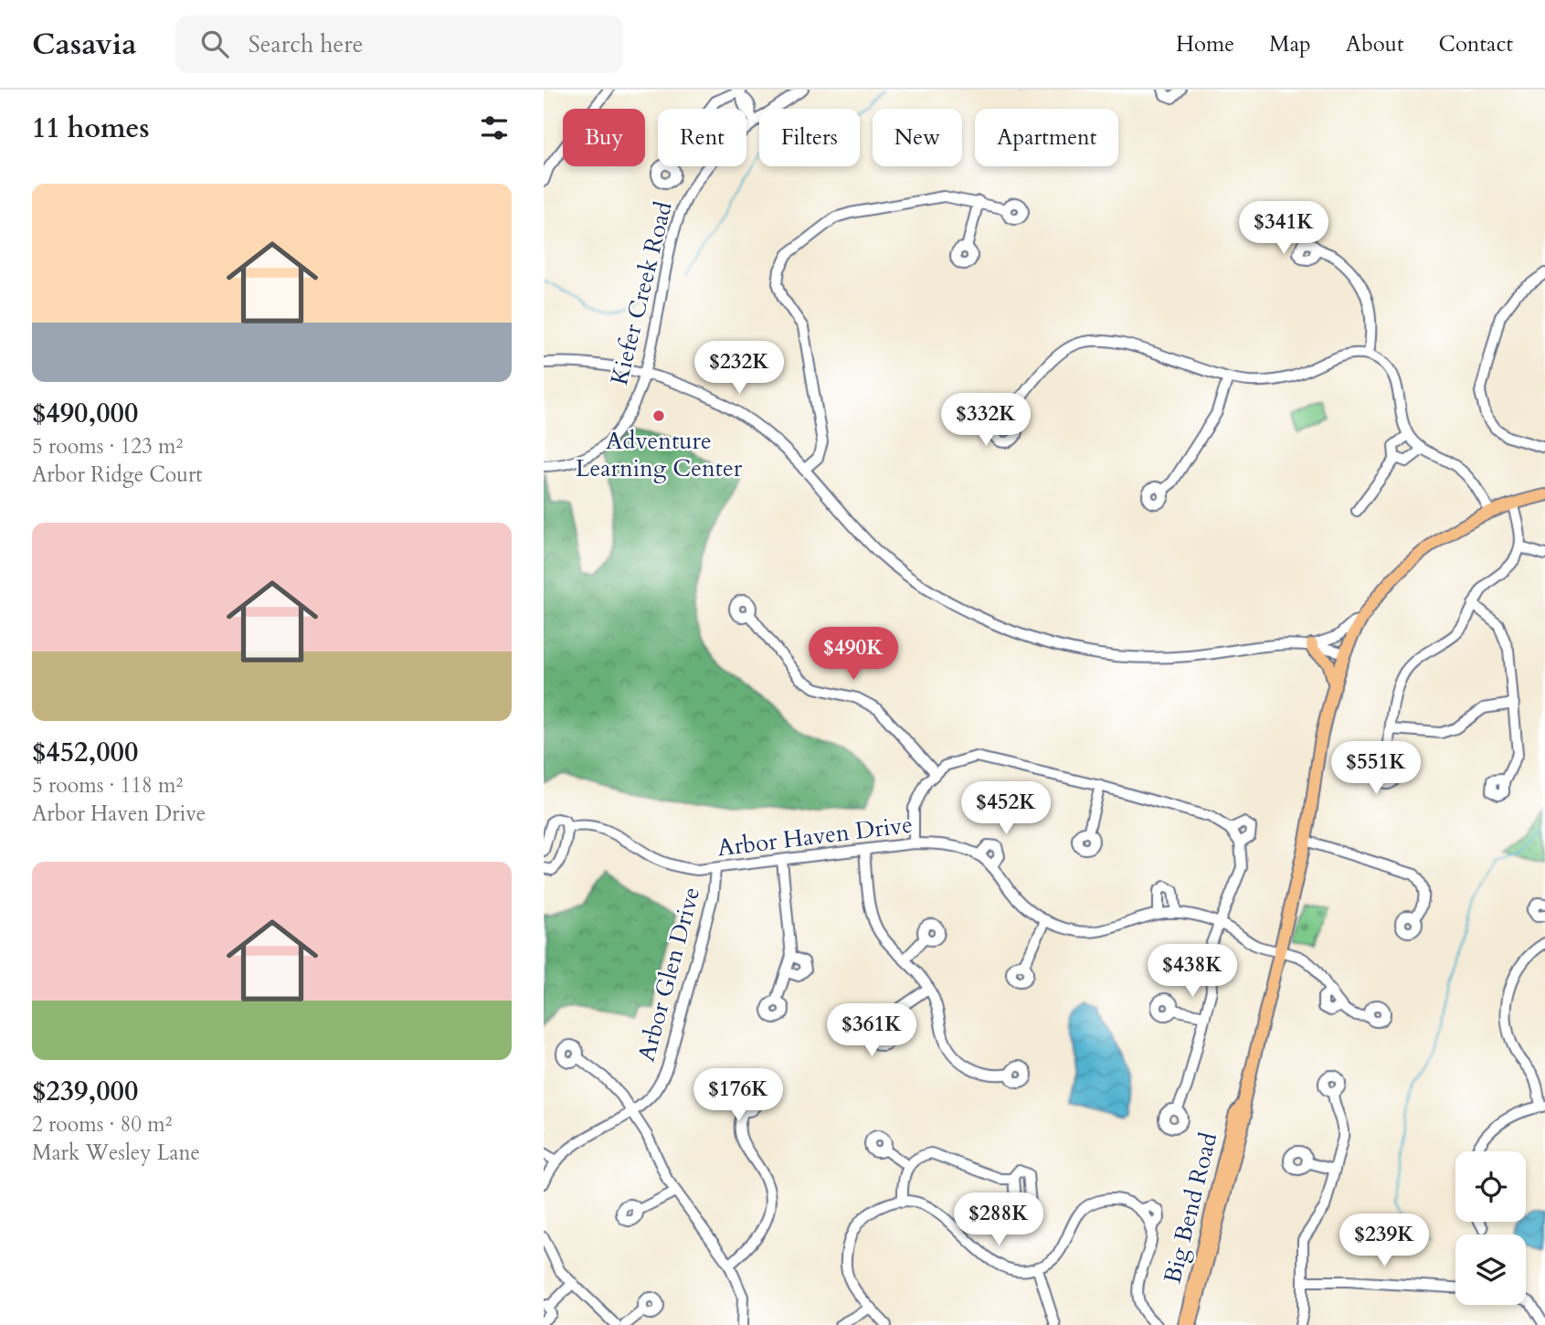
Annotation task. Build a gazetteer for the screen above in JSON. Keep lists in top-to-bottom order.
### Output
{
  "streets": {
    "main road": ["Big Bend Road"],
    "street": ["Kiefer Creek Road", "Arbor Haven Drive", "Arbor Glen Drive"]
  },
  "crossings": [
    ["Arbor Haven Drive", "Arbor Glen Drive"],
    ["Arbor Haven Drive", "Big Bend Road"]
  ],
  "places": ["Adventure Learning Center"],
  "page": {
    "header": "Casavia",
    "search": "Search here",
    "nav": [
      "Home",
      "Map",
      "About",
      "Contact"
    ],
    "heading": "11 homes",
    "chip": [
      "Buy",
      "Rent",
      "Filters",
      "New",
      "Apartment"
    ],
    "list": [
      {
        "name": "$490,000",
        "note": "5 rooms · 123 m² · Arbor Ridge Court"
      },
      {
        "name": "$452,000",
        "note": "5 rooms · 118 m² · Arbor Haven Drive"
      },
      {
        "name": "$239,000",
        "note": "2 rooms · 80 m² · Mark Wesley Lane"
      }
    ],
    "price": [
      "$341K",
      "$232K",
      "$332K",
      "$490K",
      "$551K",
      "$452K",
      "$438K",
      "$361K",
      "$176K",
      "$288K",
      "$239K"
    ]
  }
}
